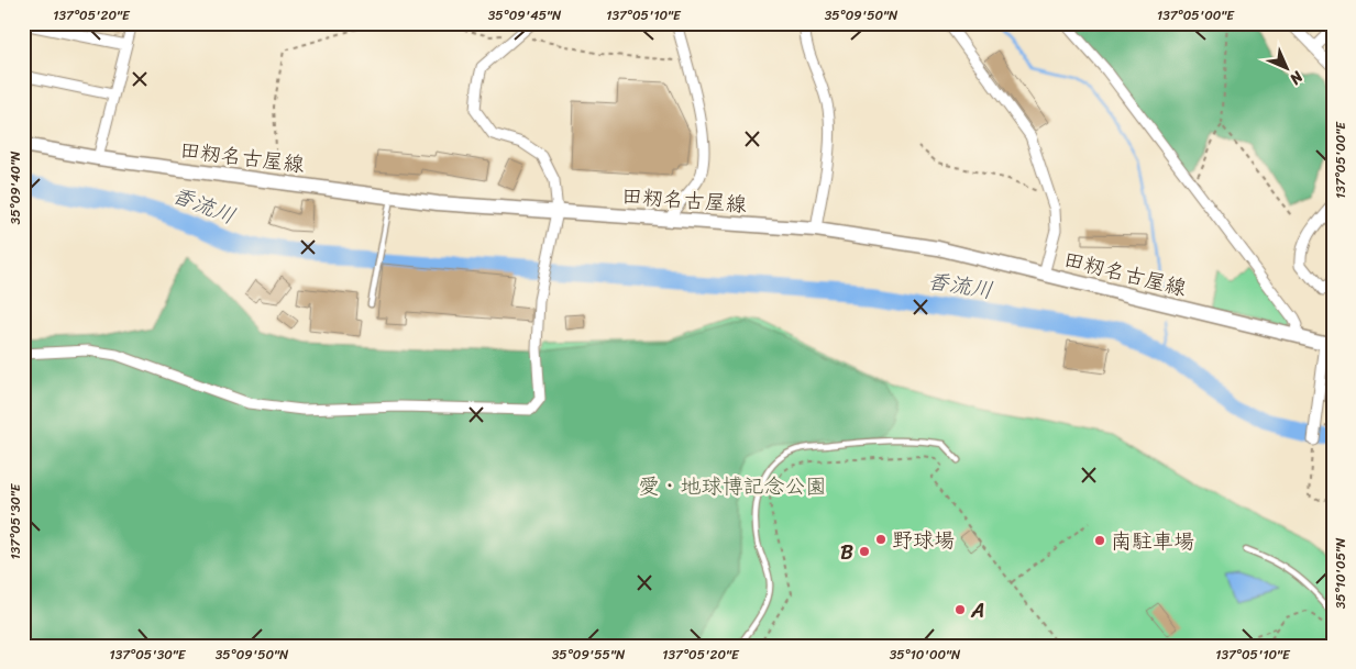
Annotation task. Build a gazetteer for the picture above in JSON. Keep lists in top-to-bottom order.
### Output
{
  "streets": {
    "main road": ["田籾名古屋線"]
  },
  "water": ["香流川"],
  "parks": ["愛・地球博記念公園"],
  "places": [
    "野球場",
    "南駐車場",
    "B",
    "A"
  ],
  "north": "bottom right",
  "coordinates": [
    "137°05'20\"E",
    "35°09'45\"N",
    "137°05'10\"E",
    "35°09'50\"N",
    "137°05'00\"E",
    "35°09'40\"N",
    "137°05'30\"E",
    "35°10'05\"N",
    "35°09'55\"N",
    "35°10'00\"N"
  ]
}
